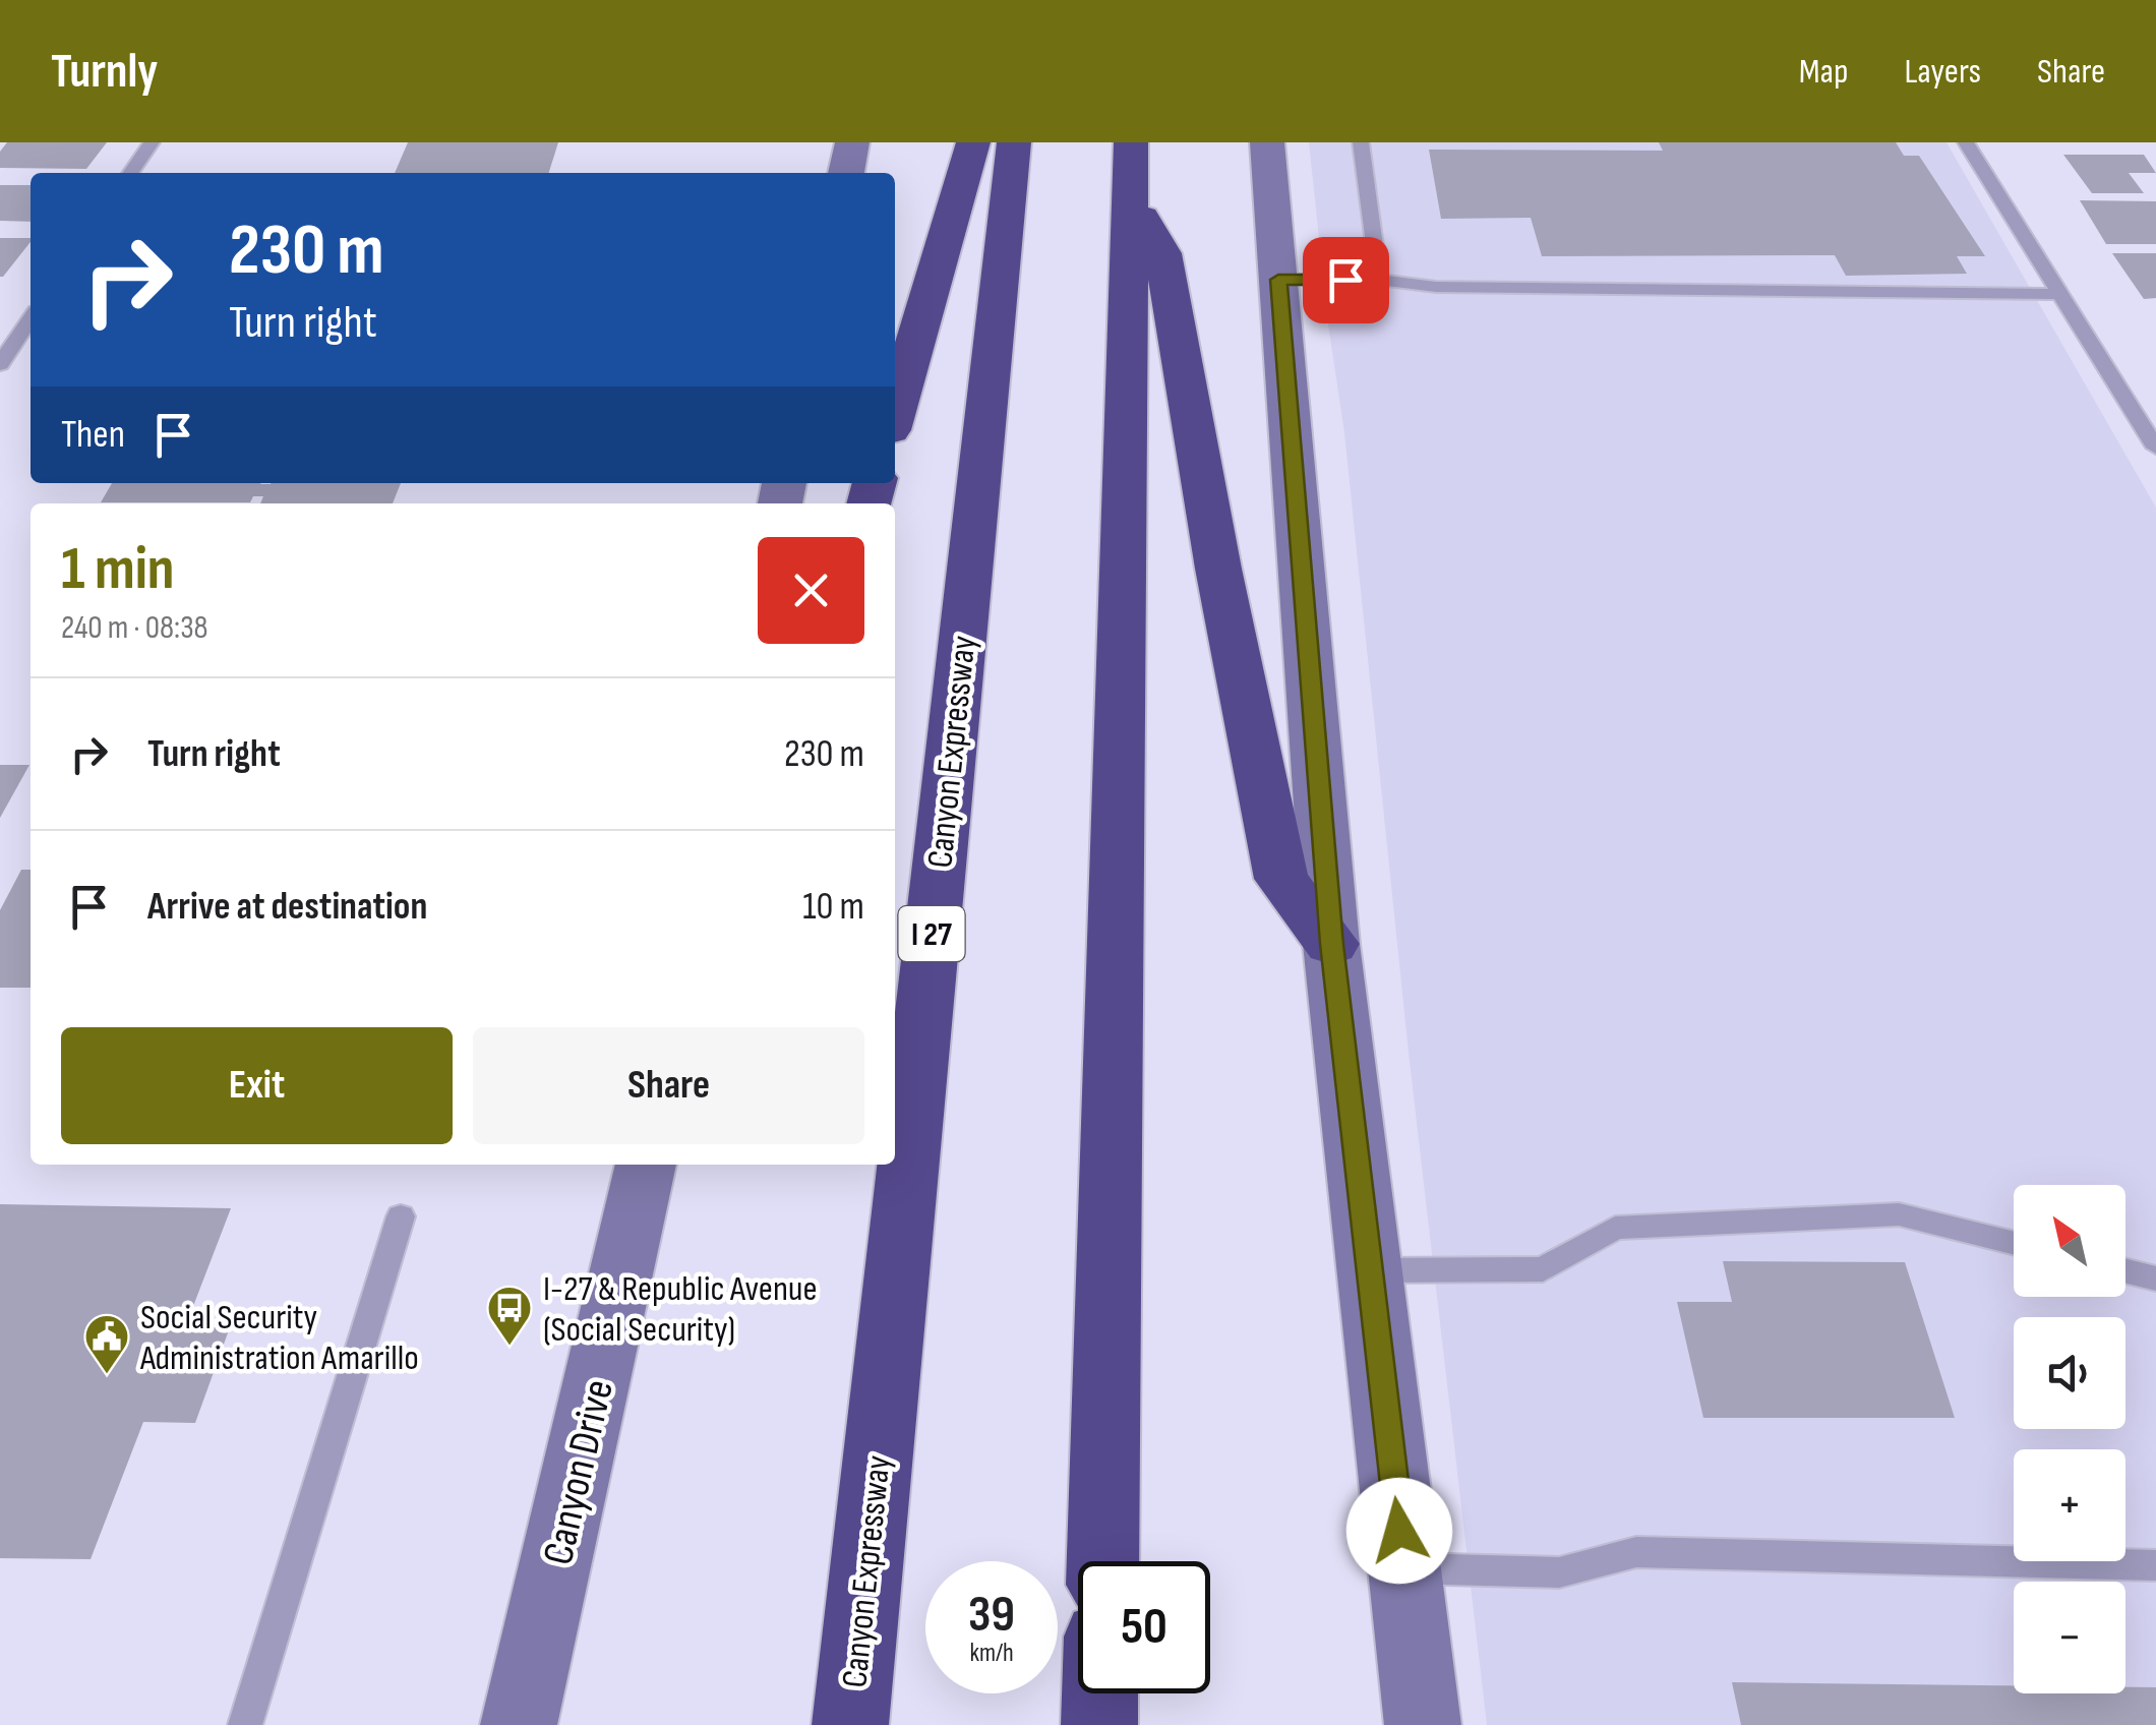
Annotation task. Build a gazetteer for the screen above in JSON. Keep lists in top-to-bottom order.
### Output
{
  "streets": {
    "highway": ["Canyon Expressway", "I 27"],
    "main road": ["Canyon Drive"]
  },
  "places": {
    "bus stop": ["I-27 & Republic Avenue (Social Security)"],
    "public building": ["Social Security Administration Amarillo"]
  },
  "north": "top left",
  "page": {
    "header": "Turnly",
    "nav": ["Map", "Layers", "Share"],
    "turn": ["230 m", "Turn right"],
    "then": "Then",
    "heading": ["1 min", "240 m · 08:38"],
    "list": [
      {
        "name": "Turn right",
        "value": "230 m"
      },
      {
        "name": "Arrive at destination",
        "value": "10 m"
      }
    ],
    "buttons": ["Exit", "Share"],
    "map_buttons": ["+", "−"],
    "speed": "39 km/h",
    "limit": "50"
  }
}
